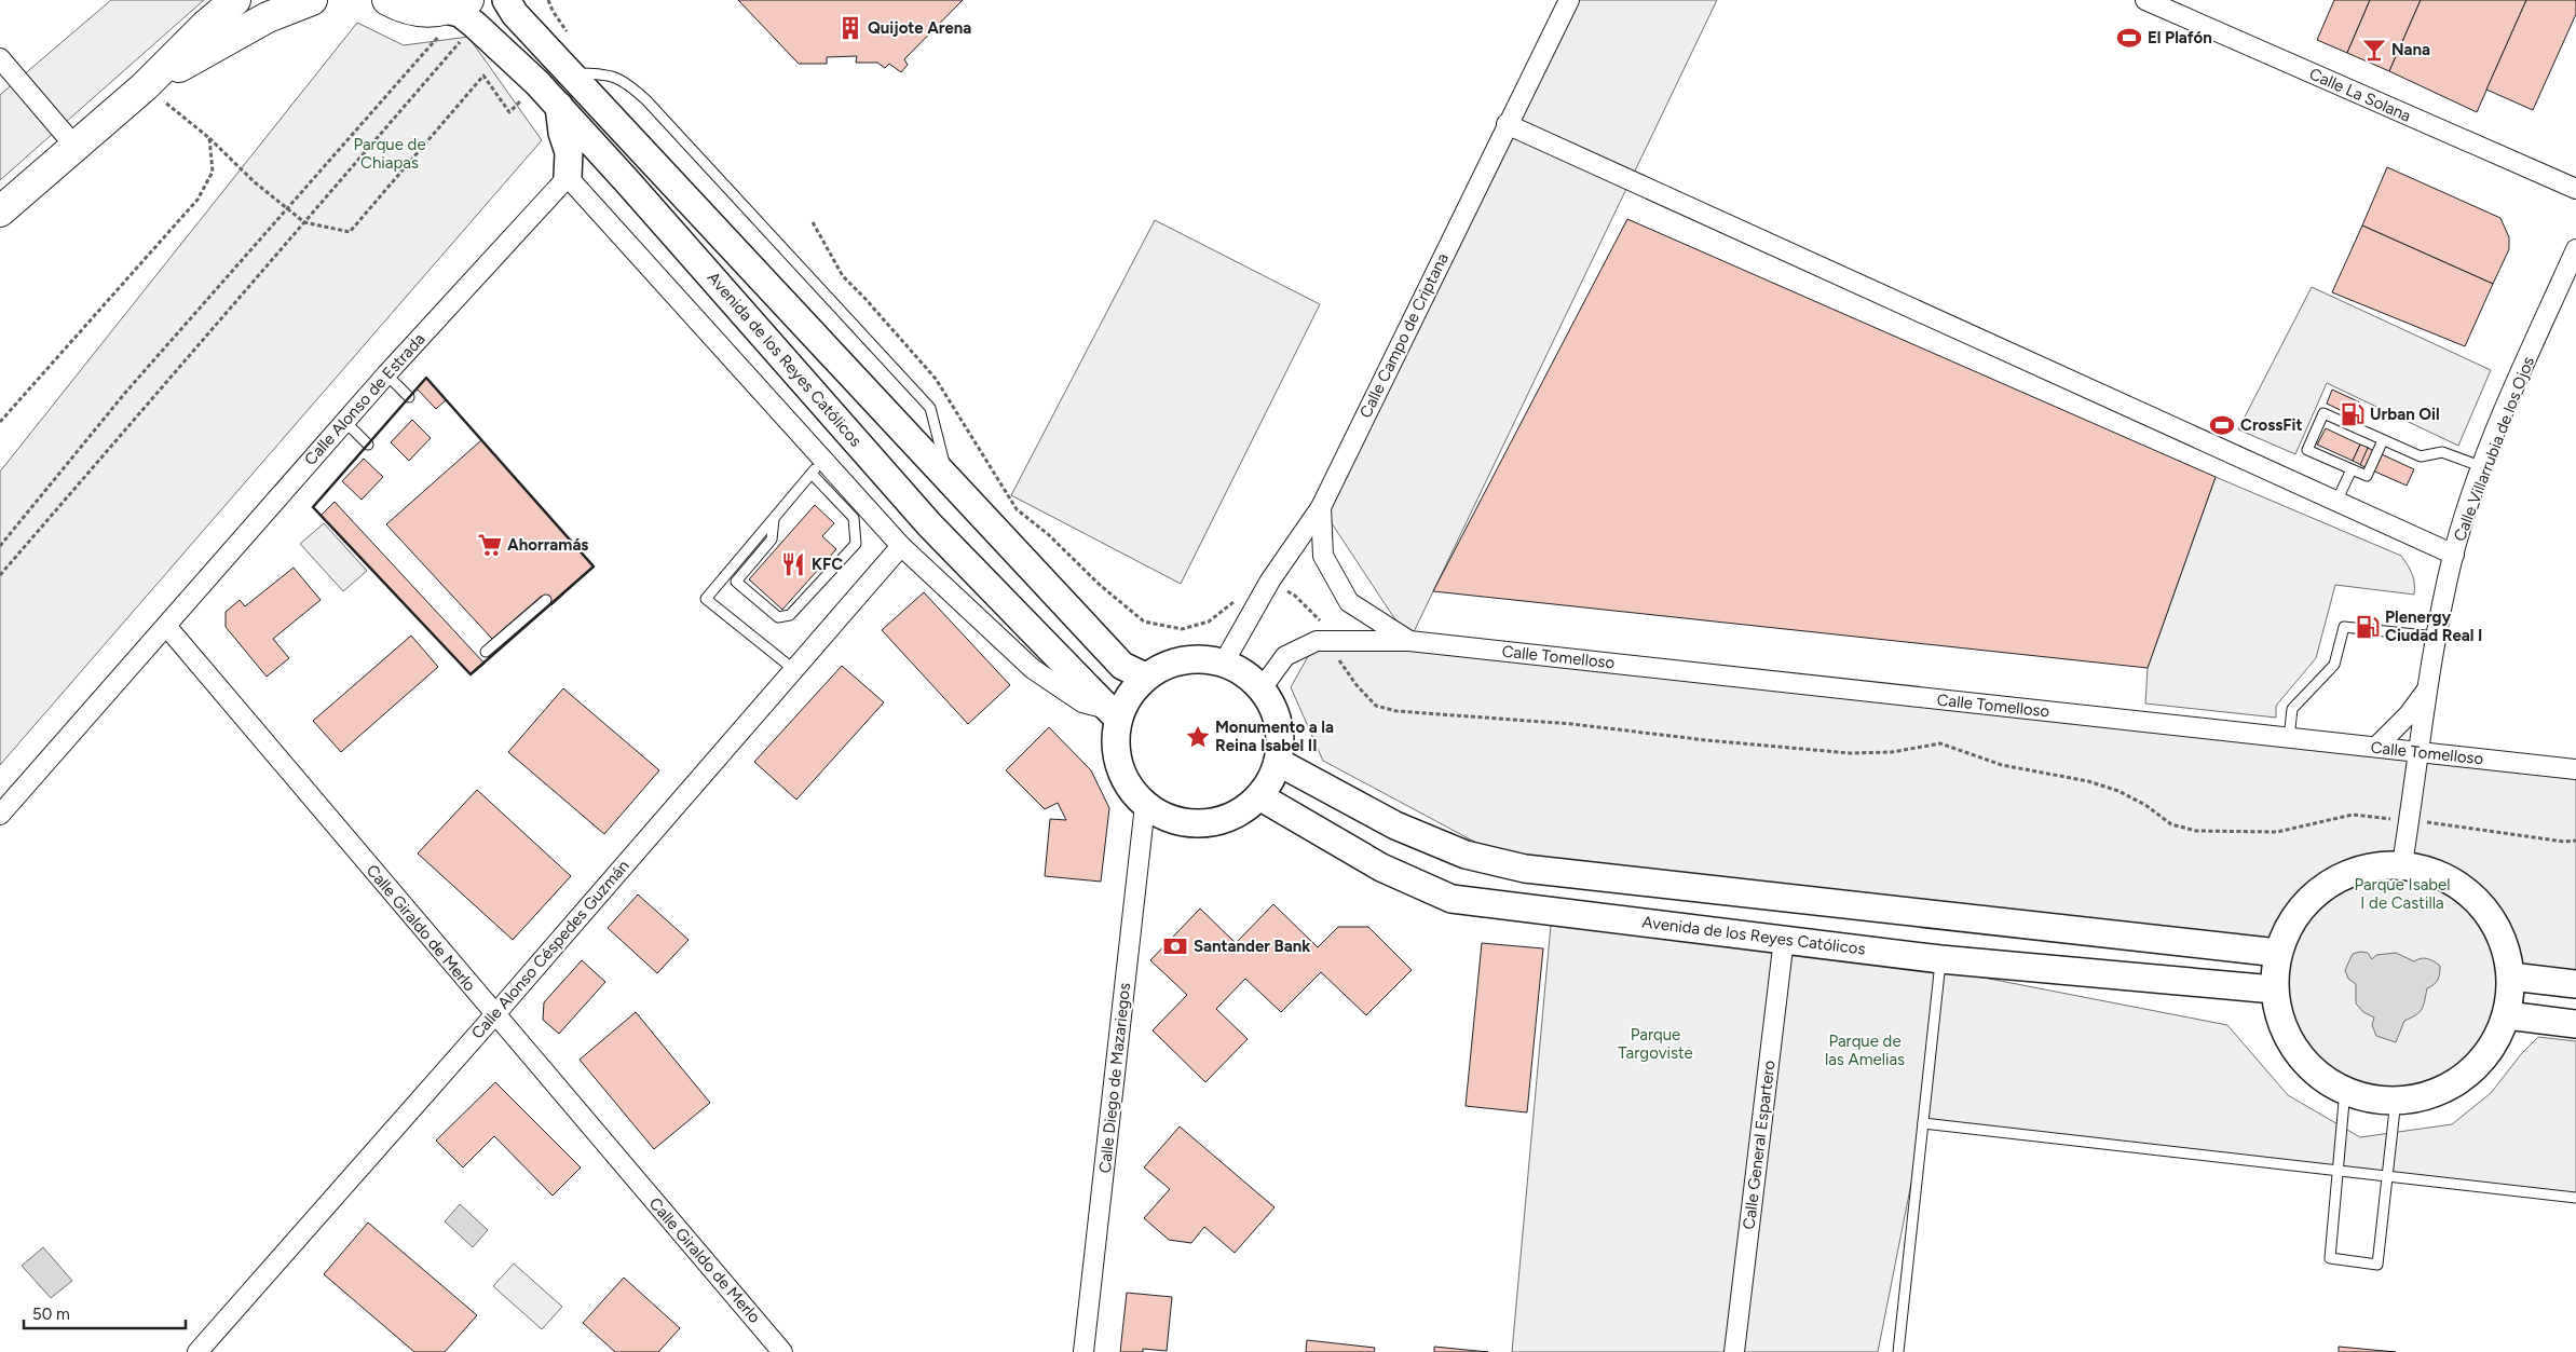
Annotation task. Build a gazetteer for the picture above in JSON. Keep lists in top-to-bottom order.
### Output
{
  "streets": {
    "main road": ["Avenida de los Reyes Católicos"],
    "street": [
      "Calle La Solana",
      "Calle Campo de Criptana",
      "Calle Alonso de Estrada",
      "Calle Villarrubia de los Ojos",
      "Calle Tomelloso",
      "Calle Giraldo de Merlo",
      "Calle Alonso Céspedes Guzmán",
      "Calle Diego de Mazariegos",
      "Calle General Espartero"
    ]
  },
  "crossings": [
    ["Calle Campo de Criptana", "Avenida de los Reyes Católicos"],
    ["Calle Campo de Criptana", "Calle Tomelloso"],
    ["Calle Campo de Criptana", "Calle Diego de Mazariegos"],
    ["Avenida de los Reyes Católicos", "Calle Tomelloso"],
    ["Avenida de los Reyes Católicos", "Calle Diego de Mazariegos"],
    ["Avenida de los Reyes Católicos", "Calle General Espartero"],
    ["Calle Alonso de Estrada", "Calle Giraldo de Merlo"],
    ["Calle Villarrubia de los Ojos", "Calle Tomelloso"],
    ["Calle Tomelloso", "Calle Diego de Mazariegos"],
    ["Calle Giraldo de Merlo", "Calle Alonso Céspedes Guzmán"]
  ],
  "parks": [
    "Parque de Chiapas",
    "Parque Isabel I de Castilla",
    "Parque Targoviste",
    "Parque de las Amelias"
  ],
  "places": {
    "building": ["Quijote Arena"],
    "sports": ["El Plafón", "CrossFit"],
    "bar": ["Nana"],
    "fuel station": ["Urban Oil", "Plenergy Ciudad Real I"],
    "supermarket": ["Ahorramás"],
    "restaurant": ["KFC"],
    "place": ["Monumento a la Reina Isabel II"],
    "bank": ["Santander Bank"]
  },
  "scale_bar": "50 m"
}
